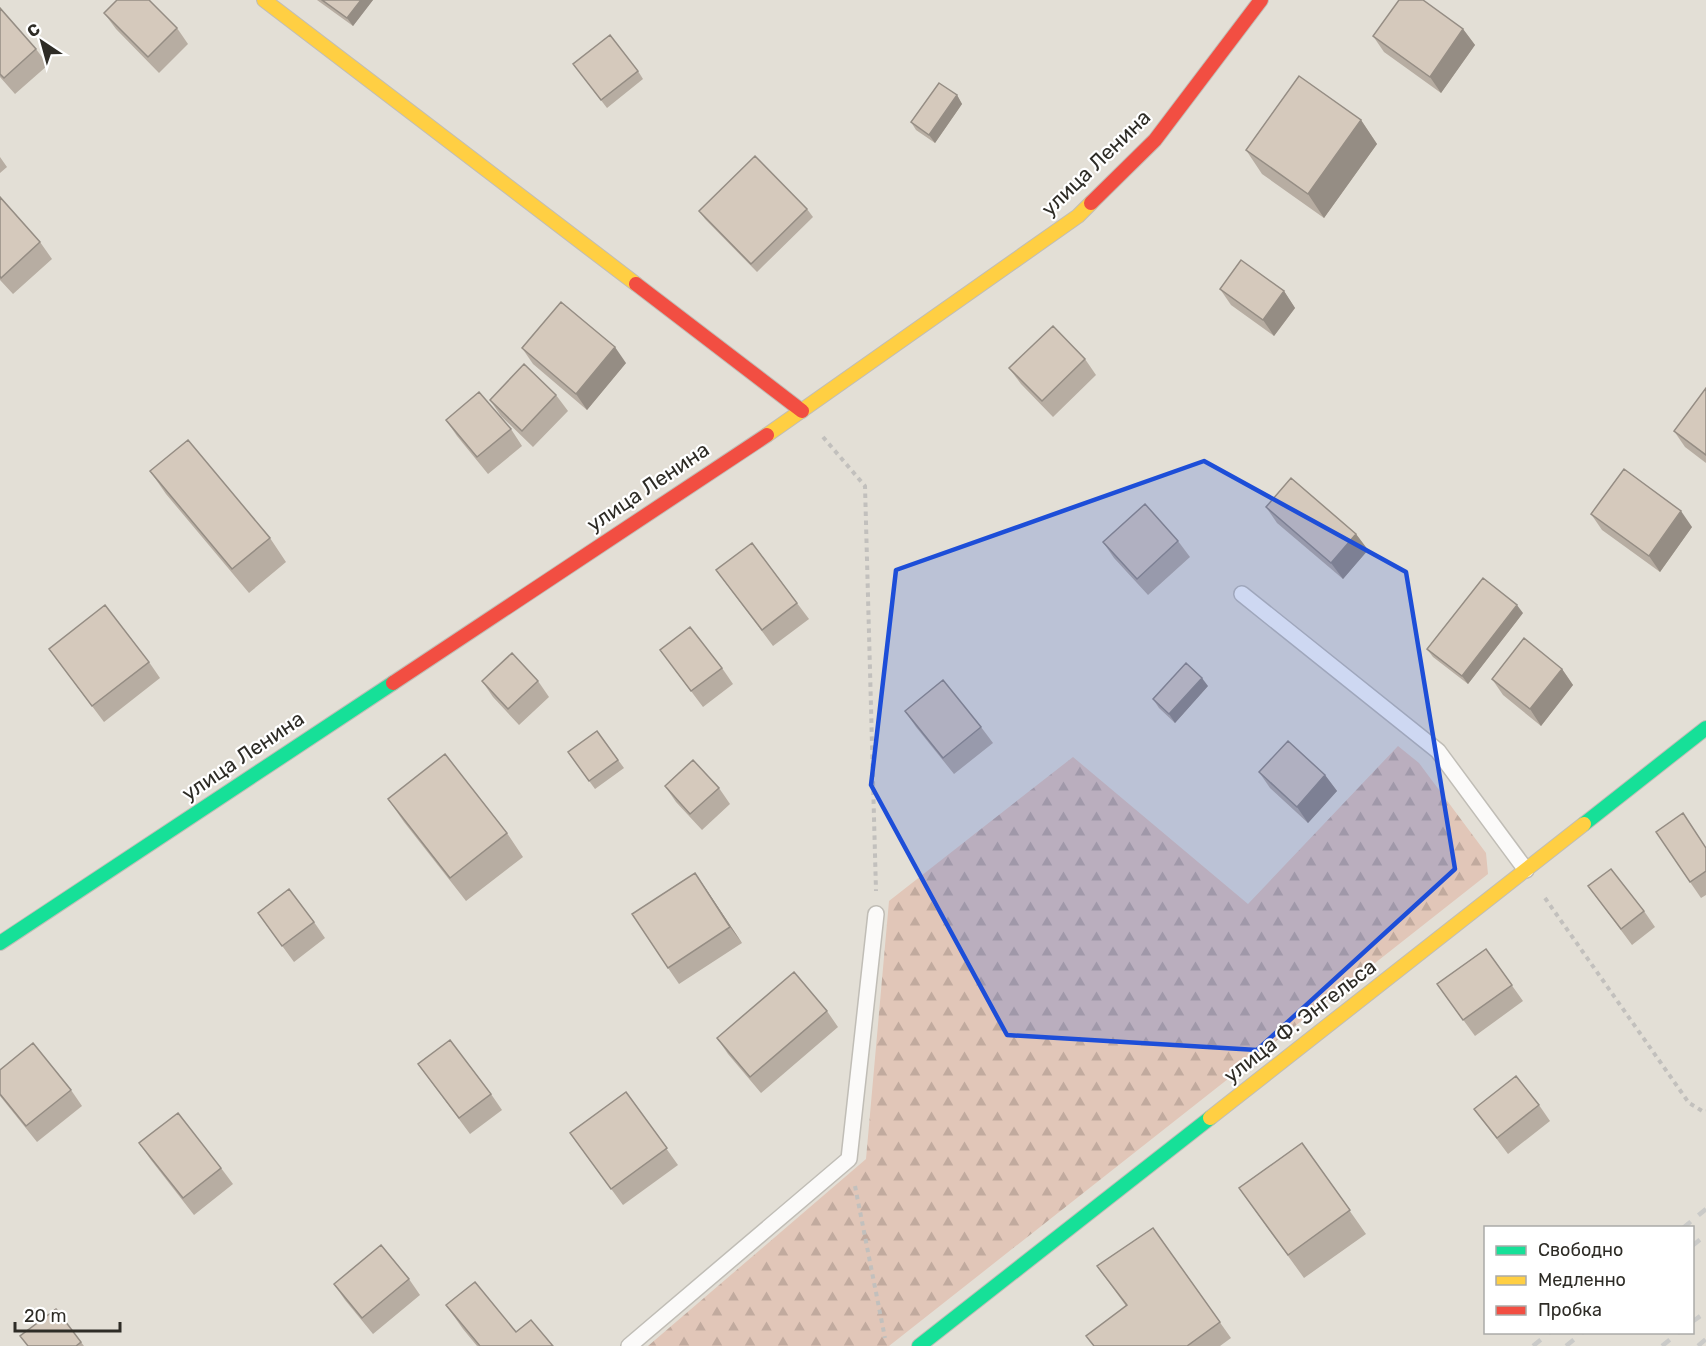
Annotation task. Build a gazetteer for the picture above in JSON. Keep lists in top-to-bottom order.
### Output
{
  "streets": {
    "street": ["улица Ленина", "улица Ф. Энгельса"]
  },
  "legend": ["Свободно", "Медленно", "Пробка"],
  "scale_bar": "20 m",
  "north": "top left"
}
